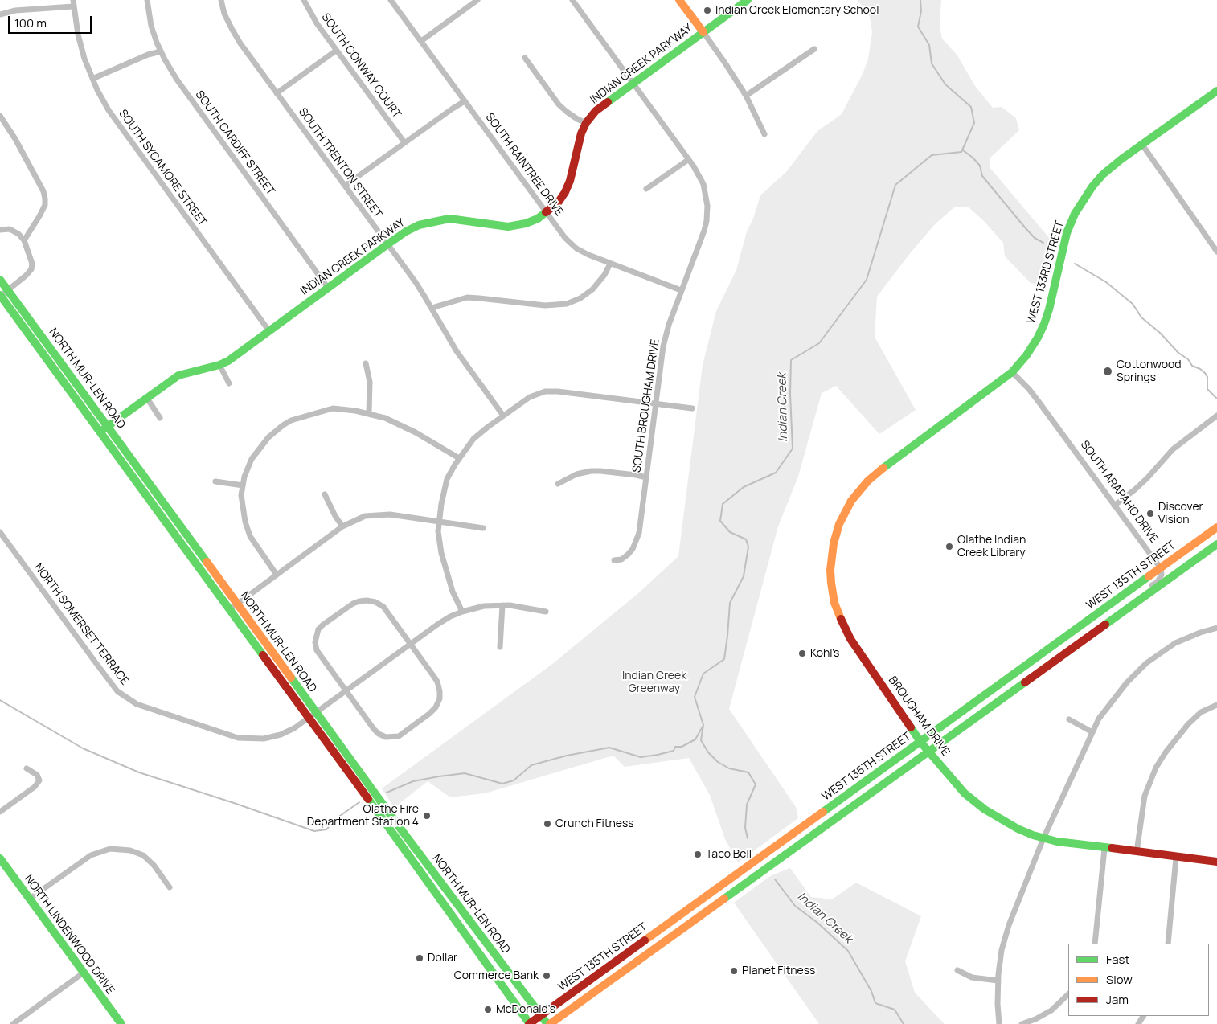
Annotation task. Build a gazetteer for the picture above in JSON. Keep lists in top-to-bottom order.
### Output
{
  "streets": {
    "main road": [
      "INDIAN CREEK PARKWAY",
      "WEST 133RD STREET",
      "NORTH MUR-LEN ROAD",
      "WEST 135TH STREET",
      "BROUGHAM DRIVE",
      "NORTH LINDENWOOD DRIVE"
    ],
    "street": [
      "SOUTH CONWAY COURT",
      "SOUTH CARDIFF STREET",
      "SOUTH TRENTON STREET",
      "SOUTH RAINTREE DRIVE",
      "SOUTH SYCAMORE STREET",
      "SOUTH BROUGHAM DRIVE",
      "SOUTH ARAPAHO DRIVE",
      "NORTH SOMERSET TERRACE"
    ]
  },
  "crossings": [
    ["INDIAN CREEK PARKWAY", "SOUTH CARDIFF STREET"],
    ["INDIAN CREEK PARKWAY", "SOUTH TRENTON STREET"],
    ["INDIAN CREEK PARKWAY", "SOUTH RAINTREE DRIVE"],
    ["INDIAN CREEK PARKWAY", "SOUTH SYCAMORE STREET"],
    ["INDIAN CREEK PARKWAY", "NORTH MUR-LEN ROAD"],
    ["INDIAN CREEK PARKWAY", "SOUTH BROUGHAM DRIVE"],
    ["SOUTH RAINTREE DRIVE", "SOUTH BROUGHAM DRIVE"],
    ["WEST 133RD STREET", "SOUTH ARAPAHO DRIVE"],
    ["WEST 133RD STREET", "BROUGHAM DRIVE"],
    ["NORTH MUR-LEN ROAD", "WEST 135TH STREET"],
    ["NORTH MUR-LEN ROAD", "NORTH SOMERSET TERRACE"],
    ["SOUTH ARAPAHO DRIVE", "WEST 135TH STREET"],
    ["WEST 135TH STREET", "BROUGHAM DRIVE"]
  ],
  "water": ["Indian Creek"],
  "parks": ["Indian Creek Greenway"],
  "places": [
    "Indian Creek Elementary School",
    "Cottonwood Springs",
    "Discover Vision",
    "Olathe Indian Creek Library",
    "Kohl's",
    "Olathe Fire Department Station 4",
    "Crunch Fitness",
    "Taco Bell",
    "Dollar",
    "Planet Fitness",
    "Commerce Bank",
    "McDonald's"
  ],
  "legend": ["Fast", "Slow", "Jam"],
  "scale_bar": "100 m"
}
